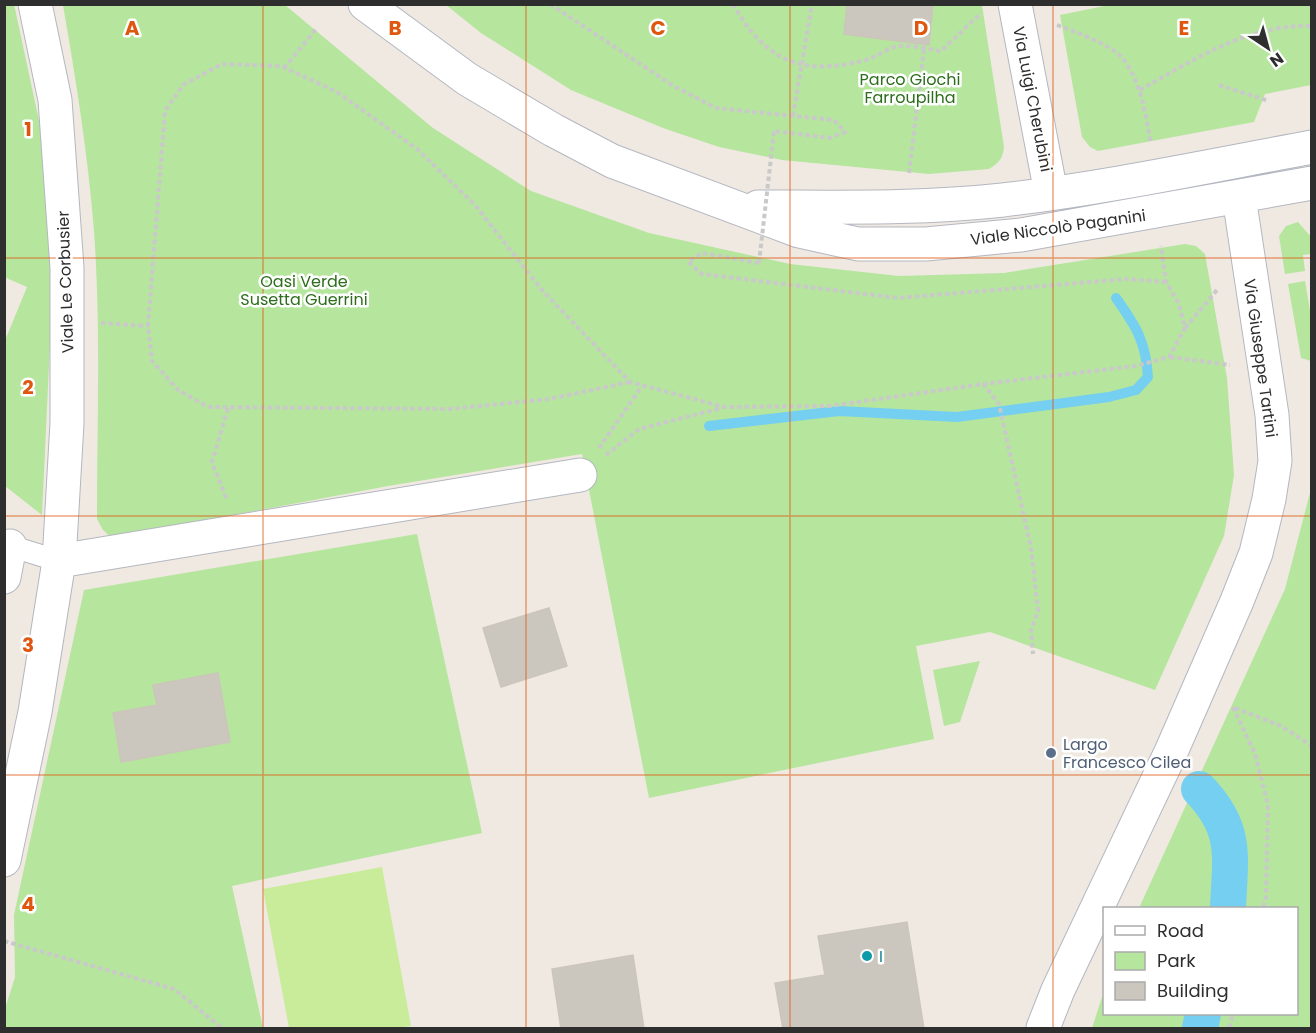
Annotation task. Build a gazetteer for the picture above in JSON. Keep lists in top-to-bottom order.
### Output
{
  "streets": {
    "street": [
      "Via Luigi Cherubini",
      "Viale Niccolò Paganini",
      "Viale Le Corbusier",
      "Via Giuseppe Tartini"
    ]
  },
  "crossings": [
    ["Via Luigi Cherubini", "Viale Niccolò Paganini"],
    ["Viale Niccolò Paganini", "Via Giuseppe Tartini"]
  ],
  "parks": ["Parco Giochi Farroupilha", "Oasi Verde Susetta Guerrini"],
  "places": ["Largo Francesco Cilea", "I"],
  "legend": ["Road", "Park", "Building"],
  "north": "bottom right",
  "grid": {
    "columns": [
      "A",
      "B",
      "C",
      "D",
      "E"
    ],
    "rows": [
      "1",
      "2",
      "3",
      "4"
    ]
  }
}
